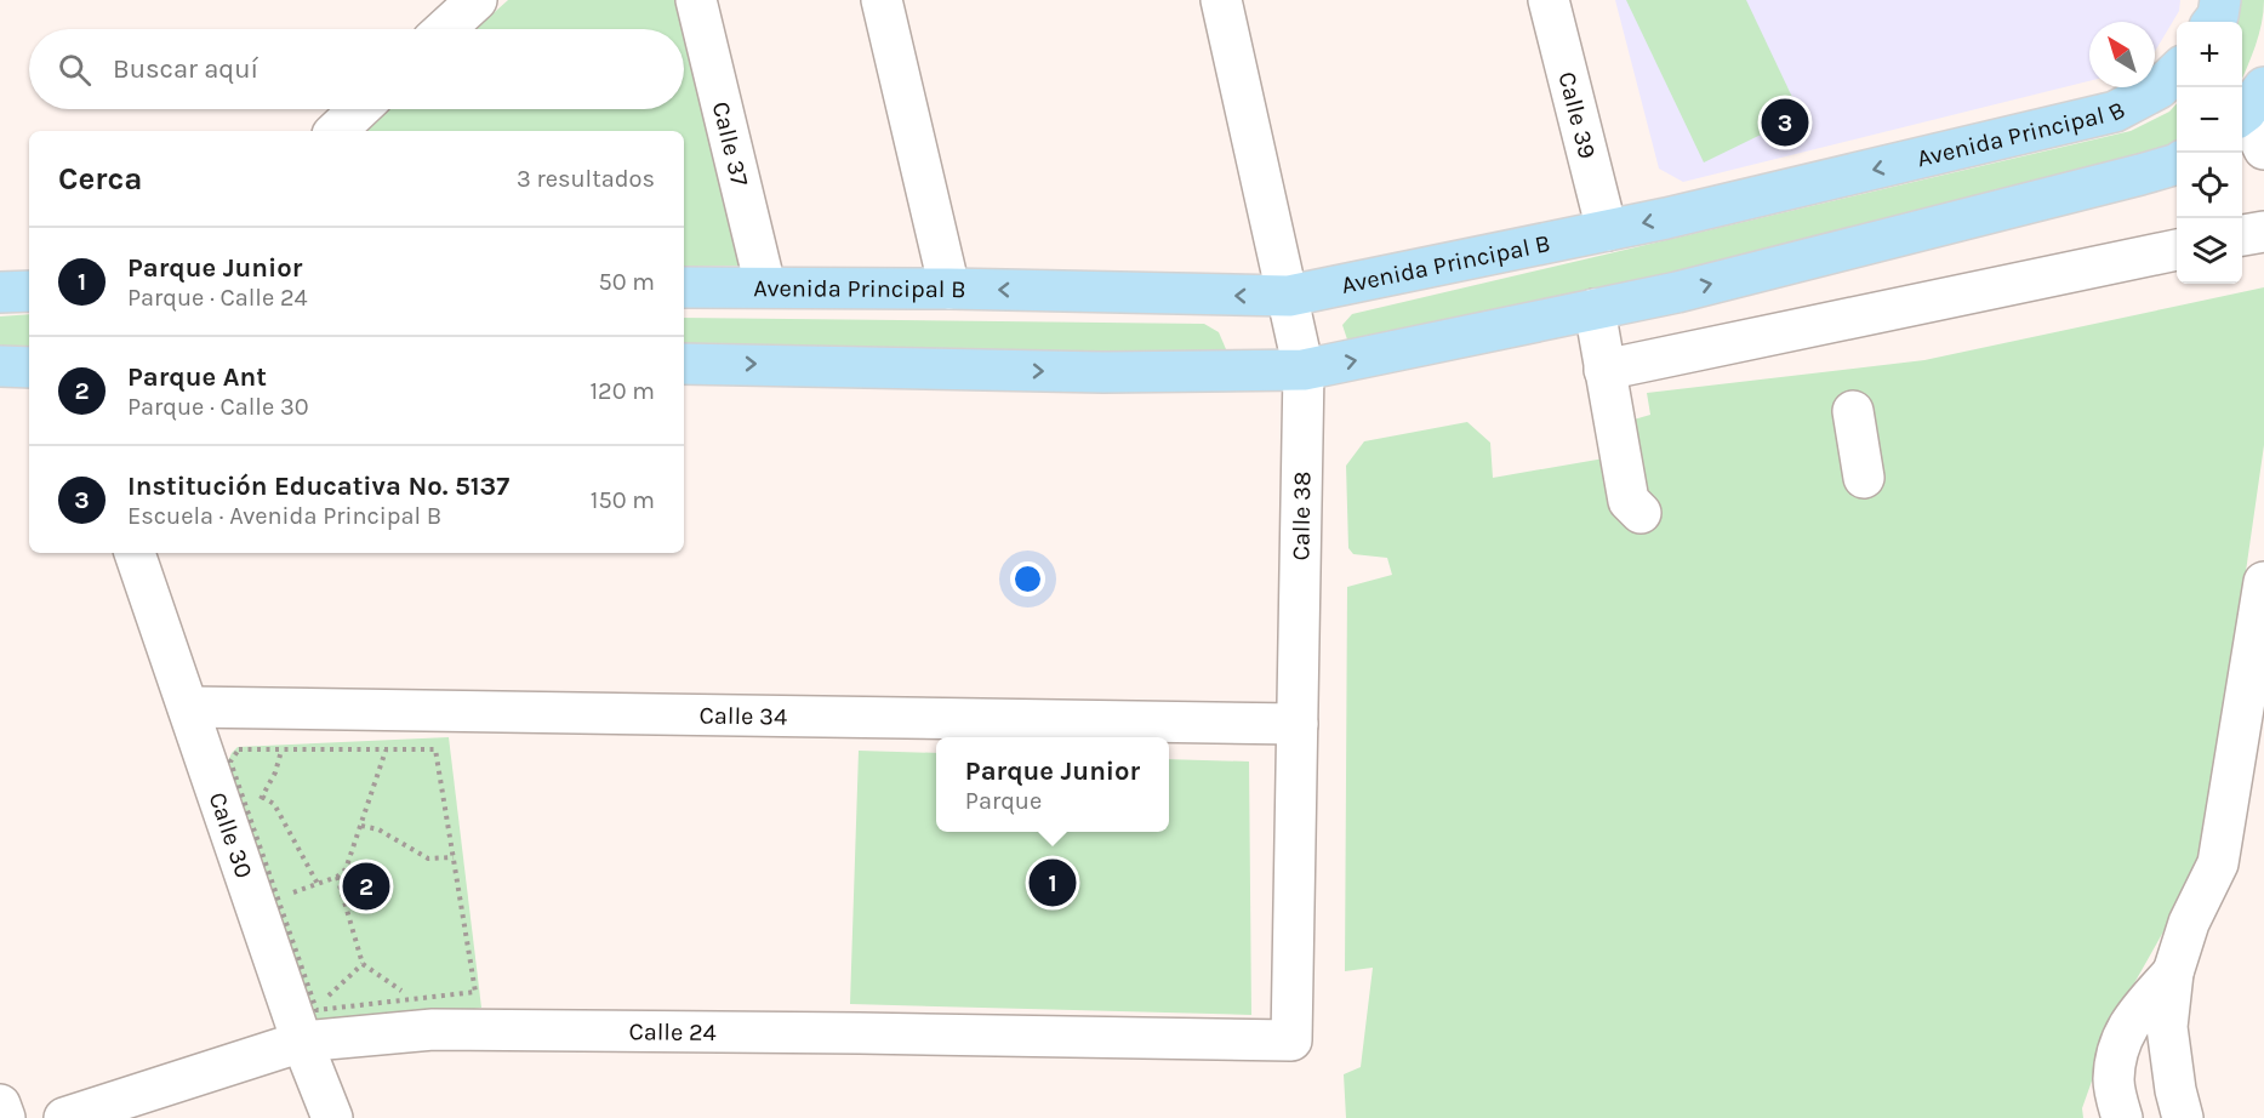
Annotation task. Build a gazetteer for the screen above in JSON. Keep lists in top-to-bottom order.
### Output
{
  "streets": {
    "main road": ["Avenida Principal B"],
    "street": [
      "Calle 39",
      "Calle 37",
      "Calle 38",
      "Calle 34",
      "Calle 30",
      "Calle 24"
    ]
  },
  "crossings": [
    ["Calle 39", "Avenida Principal B"],
    ["Avenida Principal B", "Calle 37"],
    ["Avenida Principal B", "Calle 38"],
    ["Calle 38", "Calle 34"],
    ["Calle 38", "Calle 24"],
    ["Calle 34", "Calle 30"],
    ["Calle 30", "Calle 24"]
  ],
  "north": "top left",
  "page": {
    "map_buttons": ["+", "−"],
    "search": "Buscar aquí",
    "pins": ["3", "1", "2"],
    "heading": ["Cerca", "3 resultados"],
    "list": [
      {
        "mark": "1",
        "name": "Parque Junior",
        "note": "Parque · Calle 24",
        "value": "50 m"
      },
      {
        "mark": "2",
        "name": "Parque Ant",
        "note": "Parque · Calle 30",
        "value": "120 m"
      },
      {
        "mark": "3",
        "name": "Institución Educativa No. 5137",
        "note": "Escuela · Avenida Principal B",
        "value": "150 m"
      }
    ],
    "popup": ["Parque Junior", "Parque"]
  }
}
